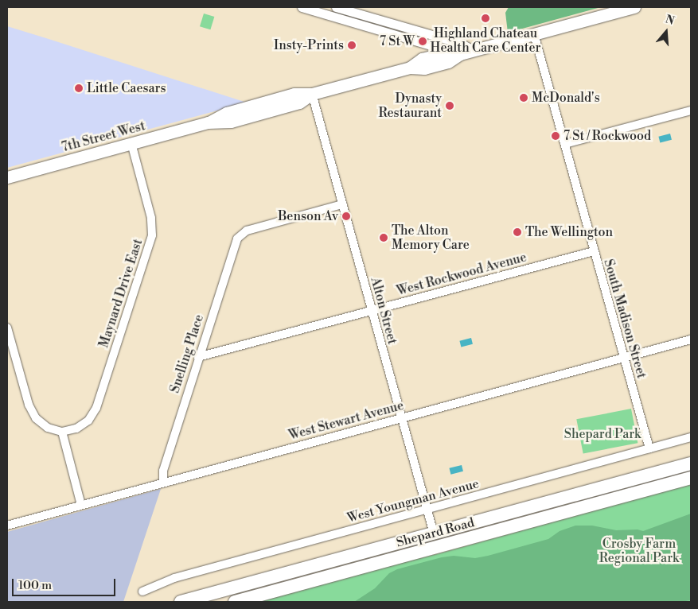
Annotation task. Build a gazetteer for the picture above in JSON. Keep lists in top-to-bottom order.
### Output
{
  "streets": {
    "highway": ["Shepard Road"],
    "main road": ["7th Street West"],
    "street": [
      "West Rockwood Avenue",
      "Maynard Drive East",
      "Alton Street",
      "South Madison Street",
      "Snelling Place",
      "West Stewart Avenue",
      "West Youngman Avenue"
    ]
  },
  "crossings": [
    ["7th Street West", "Maynard Drive East"],
    ["7th Street West", "Alton Street"],
    ["7th Street West", "South Madison Street"],
    ["West Rockwood Avenue", "Alton Street"],
    ["West Rockwood Avenue", "South Madison Street"],
    ["West Rockwood Avenue", "Snelling Place"],
    ["Alton Street", "Snelling Place"],
    ["Alton Street", "West Stewart Avenue"],
    ["Alton Street", "West Youngman Avenue"],
    ["Alton Street", "Shepard Road"],
    ["South Madison Street", "West Stewart Avenue"],
    ["South Madison Street", "West Youngman Avenue"],
    ["Snelling Place", "West Stewart Avenue"]
  ],
  "parks": ["Shepard Park", "Crosby Farm Regional Park"],
  "places": [
    "Highland Chateau Health Care Center",
    "7 St W",
    "Insty-Prints",
    "Little Caesars",
    "McDonald's",
    "Dynasty Restaurant",
    "7 St / Rockwood",
    "Benson Av",
    "The Wellington",
    "The Alton Memory Care"
  ],
  "scale_bar": "100 m",
  "north": "top"
}
